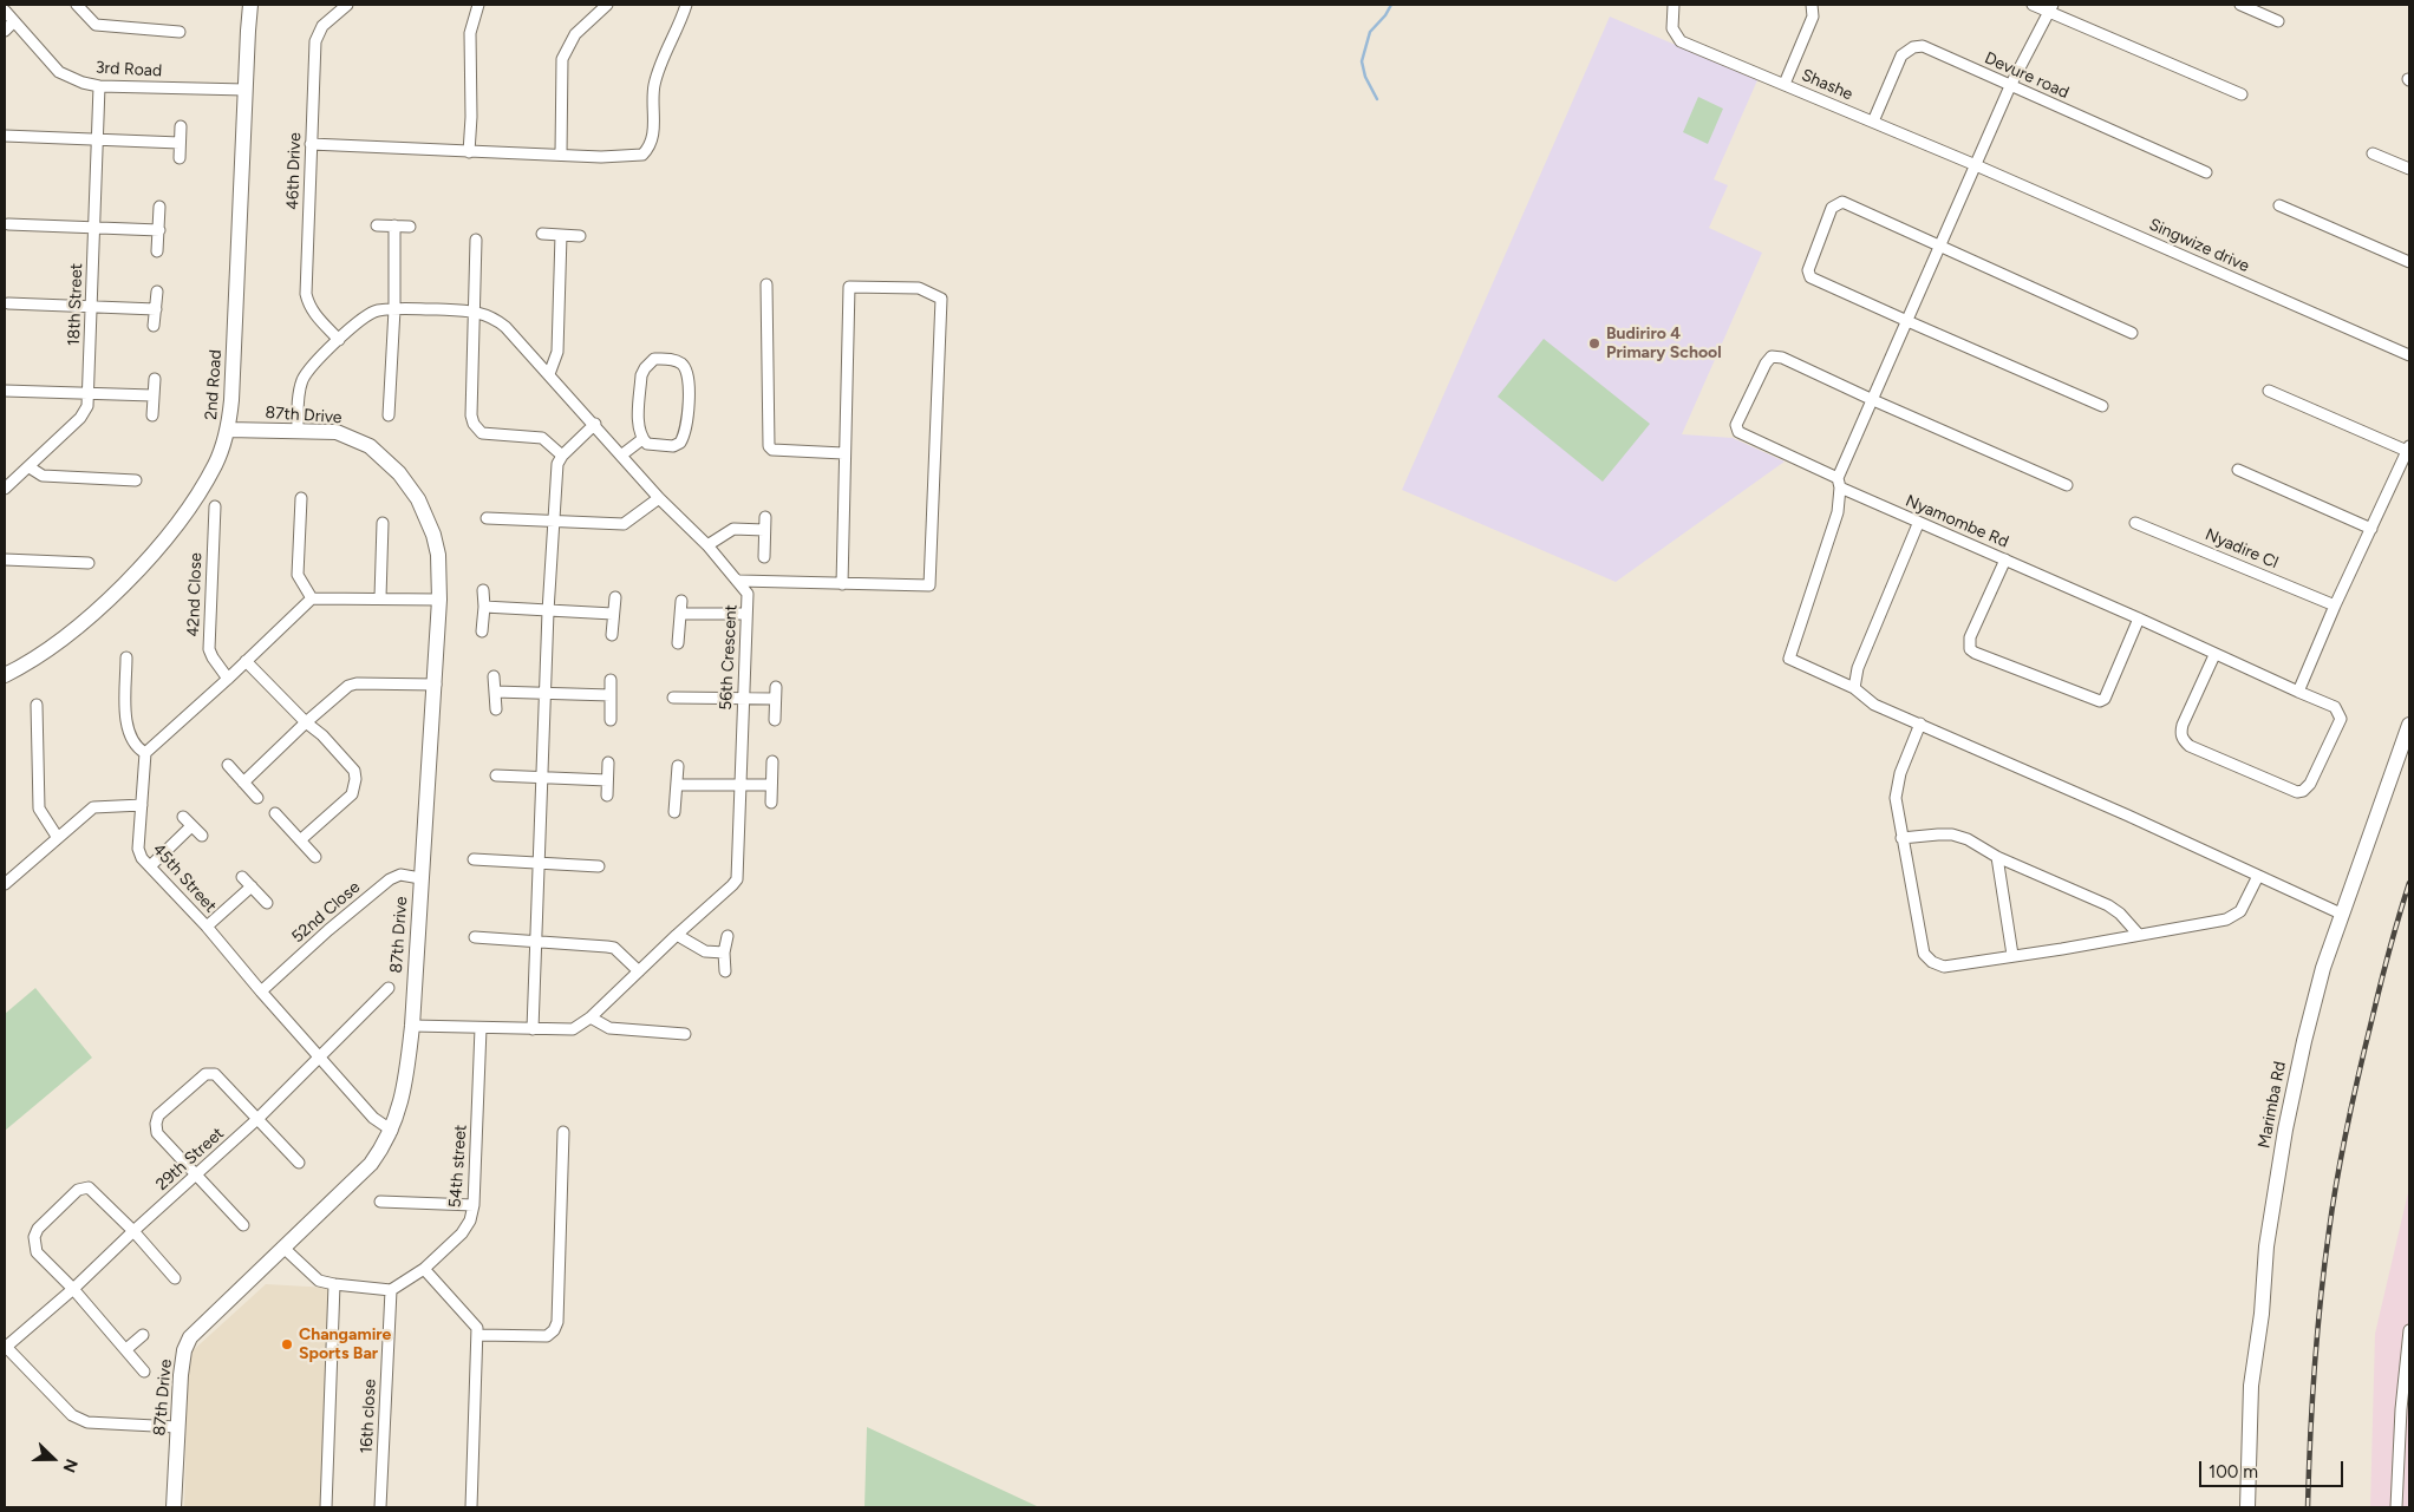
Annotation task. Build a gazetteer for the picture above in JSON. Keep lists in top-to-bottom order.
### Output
{
  "streets": {
    "street": [
      "3rd Road",
      "Devure road",
      "Shashe",
      "46th Drive",
      "Singwize drive",
      "18th Street",
      "2nd Road",
      "87th Drive",
      "Nyamombe Rd",
      "Nyadire Cl",
      "42nd Close",
      "56th Crescent",
      "45th Street",
      "52nd Close",
      "Marimba Rd",
      "29th Street",
      "54th street",
      "16th close"
    ]
  },
  "crossings": [
    ["3rd Road", "18th Street"],
    ["3rd Road", "2nd Road"],
    ["Devure road", "Shashe"],
    ["Shashe", "Singwize drive"],
    ["46th Drive", "56th Crescent"],
    ["2nd Road", "87th Drive"],
    ["87th Drive", "56th Crescent"],
    ["87th Drive", "45th Street"],
    ["87th Drive", "52nd Close"],
    ["56th Crescent", "54th street"],
    ["45th Street", "52nd Close"],
    ["45th Street", "29th Street"],
    ["54th street", "16th close"]
  ],
  "places": ["Budiriro 4 Primary School", "Changamire Sports Bar"],
  "scale_bar": "100 m",
  "north": "right"
}
